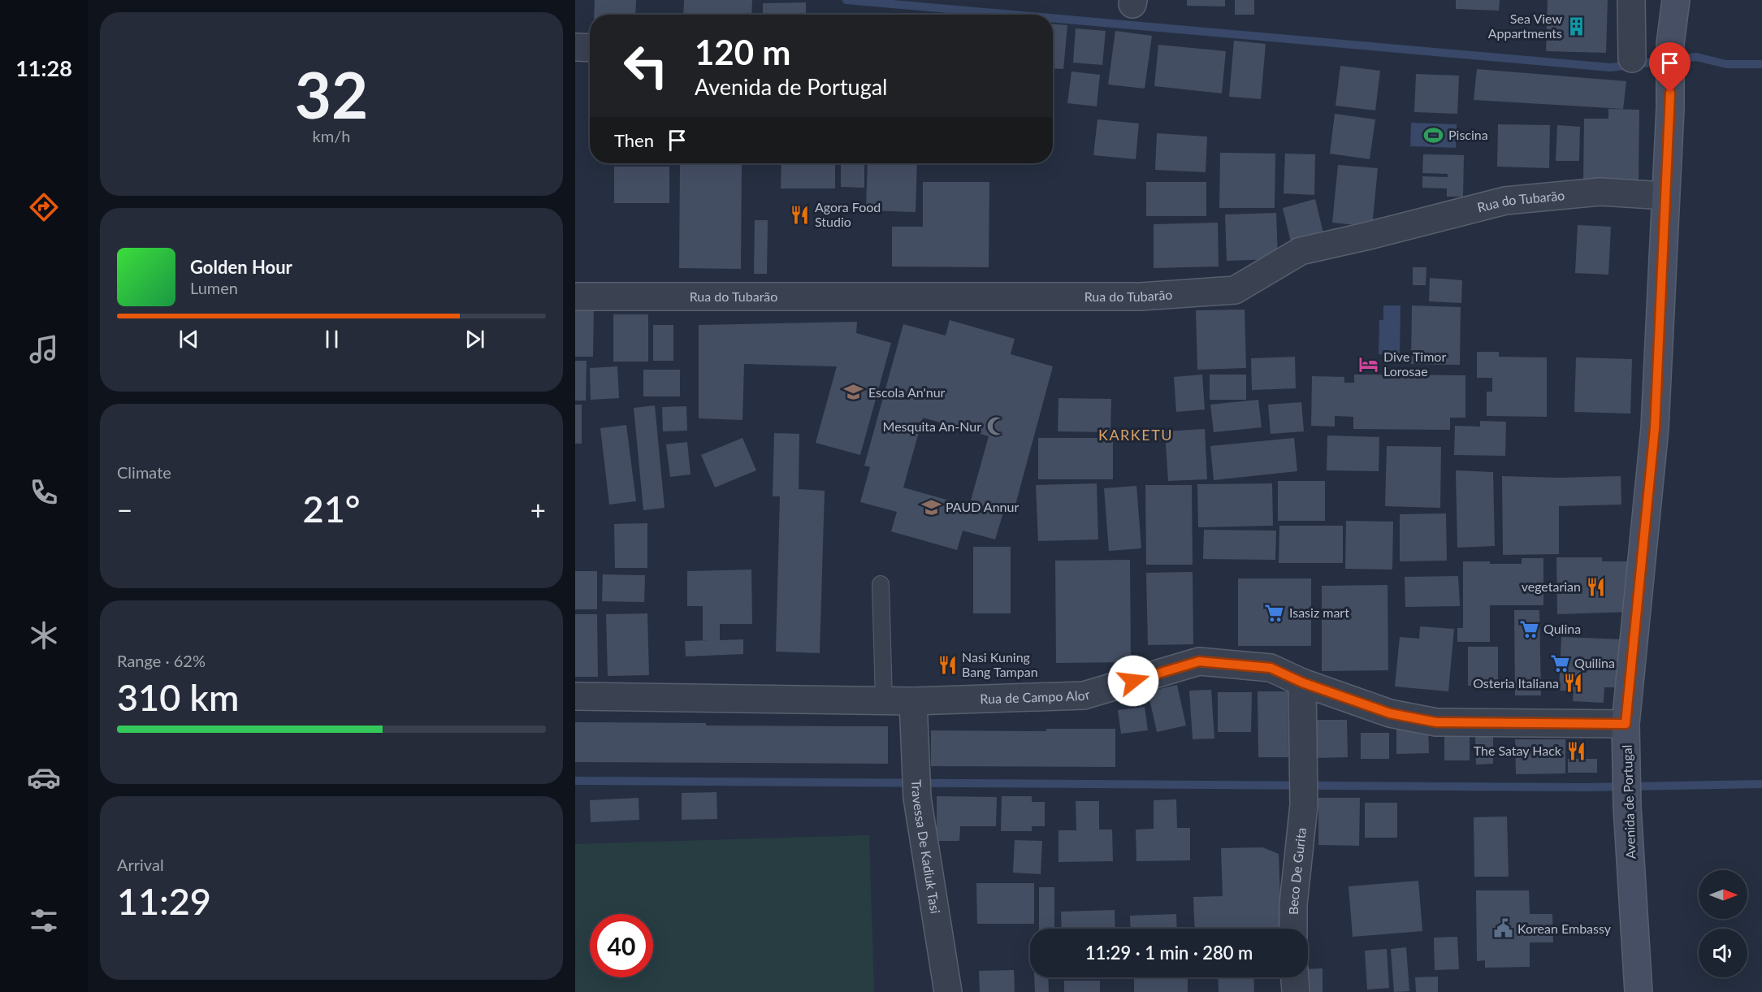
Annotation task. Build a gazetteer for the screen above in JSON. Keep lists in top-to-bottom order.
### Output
{
  "streets": {
    "main road": ["Avenida de Portugal"],
    "street": [
      "Rua do Tubarão",
      "Rua de Campo Alor",
      "Travessa De Kadiuk Tasi",
      "Beco De Gurita"
    ]
  },
  "crossings": [
    ["Rua do Tubarão", "Avenida de Portugal"],
    ["Rua de Campo Alor", "Avenida de Portugal"],
    ["Rua de Campo Alor", "Travessa De Kadiuk Tasi"],
    ["Rua de Campo Alor", "Beco De Gurita"]
  ],
  "districts": ["KARKETU"],
  "places": {
    "building": ["Sea View Appartments"],
    "sports": ["Piscina"],
    "restaurant": [
      "Agora Food Studio",
      "vegetarian",
      "Nasi Kuning Bang Tampan",
      "Osteria Italiana",
      "The Satay Hack"
    ],
    "hotel": ["Dive Timor Lorosae"],
    "school or university": ["Escola An'nur", "PAUD Annur"],
    "mosque": ["Mesquita An-Nur"],
    "supermarket": ["Isasiz mart", "Qulina", "Quilina"],
    "public building": ["Korean Embassy"]
  },
  "north": "right",
  "page": {
    "tabs": "11:28",
    "tile": [
      ["32", "km/h"],
      "Climate",
      ["Range · 62%", "310 km"],
      ["Arrival", "11:29"]
    ],
    "turn": ["120 m", "Avenida de Portugal"],
    "then": "Then",
    "song": ["Golden Hour", "Lumen"],
    "heat": ["−", "21°", "+"],
    "limit": "40",
    "trip": "11:29 · 1 min · 280 m"
  }
}
